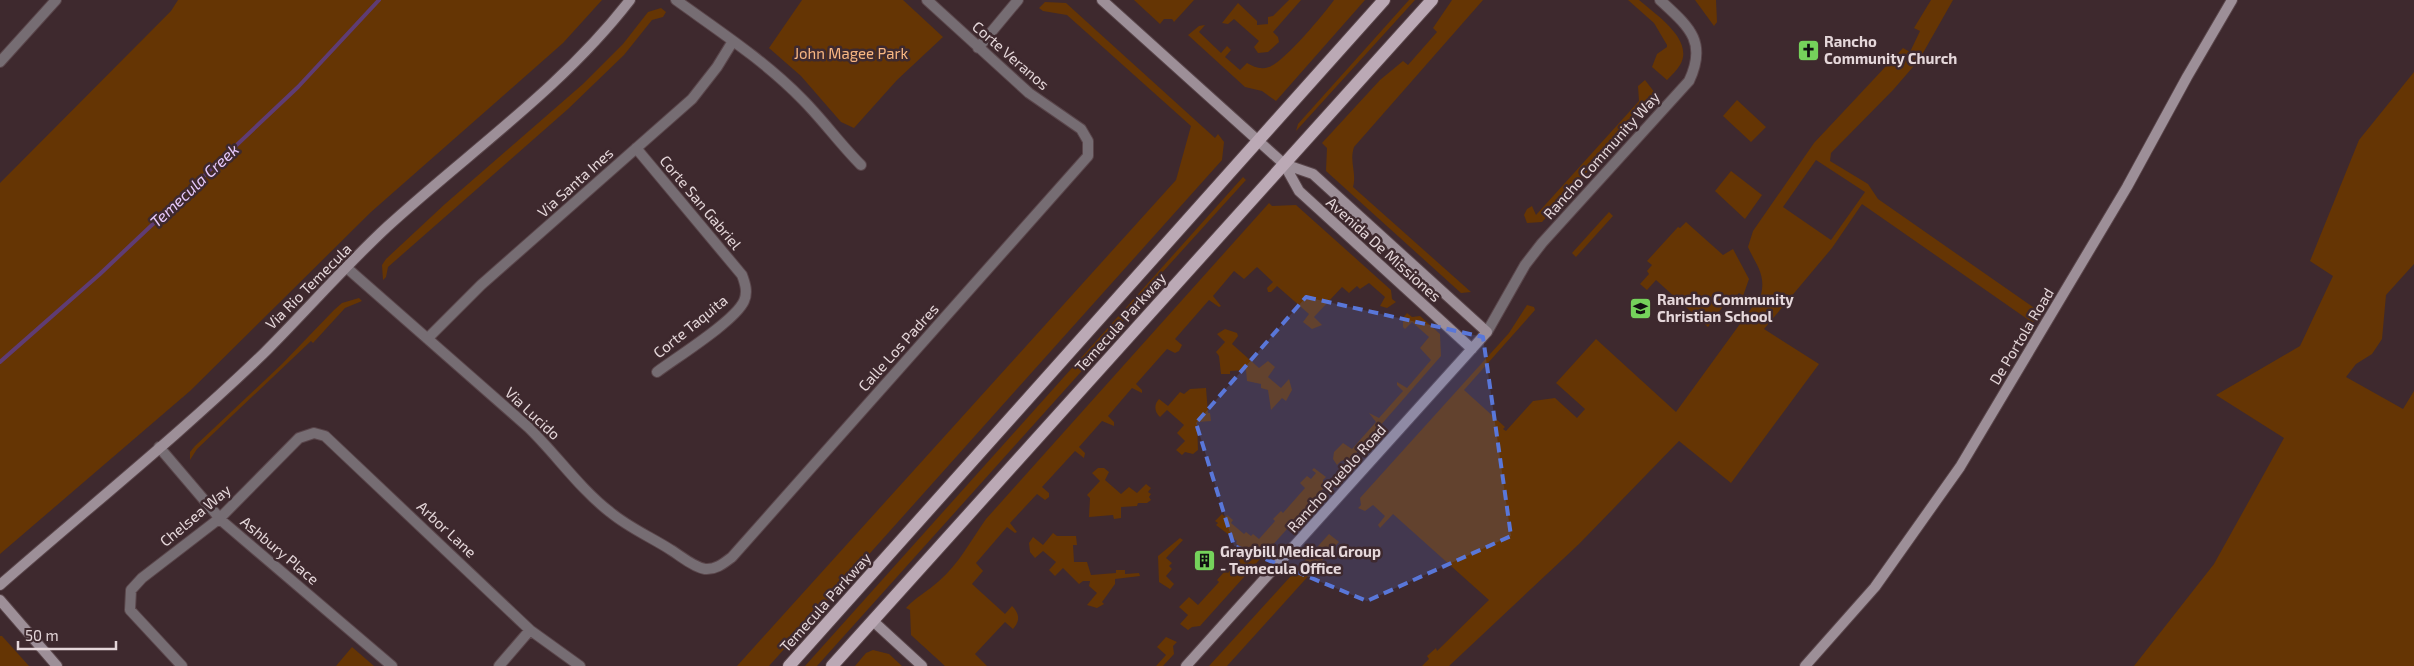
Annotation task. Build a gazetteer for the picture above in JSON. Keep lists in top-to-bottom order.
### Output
{
  "streets": {
    "main road": ["Temecula Parkway"],
    "street": [
      "Corte Veranos",
      "Rancho Community Way",
      "Via Santa Ines",
      "Corte San Gabriel",
      "Avenida De Missiones",
      "Via Rio Temecula",
      "Corte Taquita",
      "De Portola Road",
      "Calle Los Padres",
      "Via Lucido",
      "Rancho Pueblo Road",
      "Chelsea Way",
      "Arbor Lane",
      "Ashbury Place"
    ]
  },
  "crossings": [
    ["Corte Veranos", "Calle Los Padres"],
    ["Rancho Community Way", "Avenida De Missiones"],
    ["Rancho Community Way", "Rancho Pueblo Road"],
    ["Via Santa Ines", "Corte San Gabriel"],
    ["Via Santa Ines", "Via Lucido"],
    ["Corte San Gabriel", "Corte Taquita"],
    ["Avenida De Missiones", "Temecula Parkway"],
    ["Avenida De Missiones", "Rancho Pueblo Road"],
    ["Via Rio Temecula", "Via Lucido"],
    ["Via Rio Temecula", "Ashbury Place"],
    ["Calle Los Padres", "Via Lucido"],
    ["Chelsea Way", "Arbor Lane"],
    ["Chelsea Way", "Ashbury Place"]
  ],
  "water": ["Temecula Creek"],
  "parks": ["John Magee Park"],
  "places": {
    "church": ["Rancho Community Church"],
    "school or university": ["Rancho Community Christian School"],
    "building": ["Graybill Medical Group - Temecula Office"]
  },
  "scale_bar": "50 m"
}
